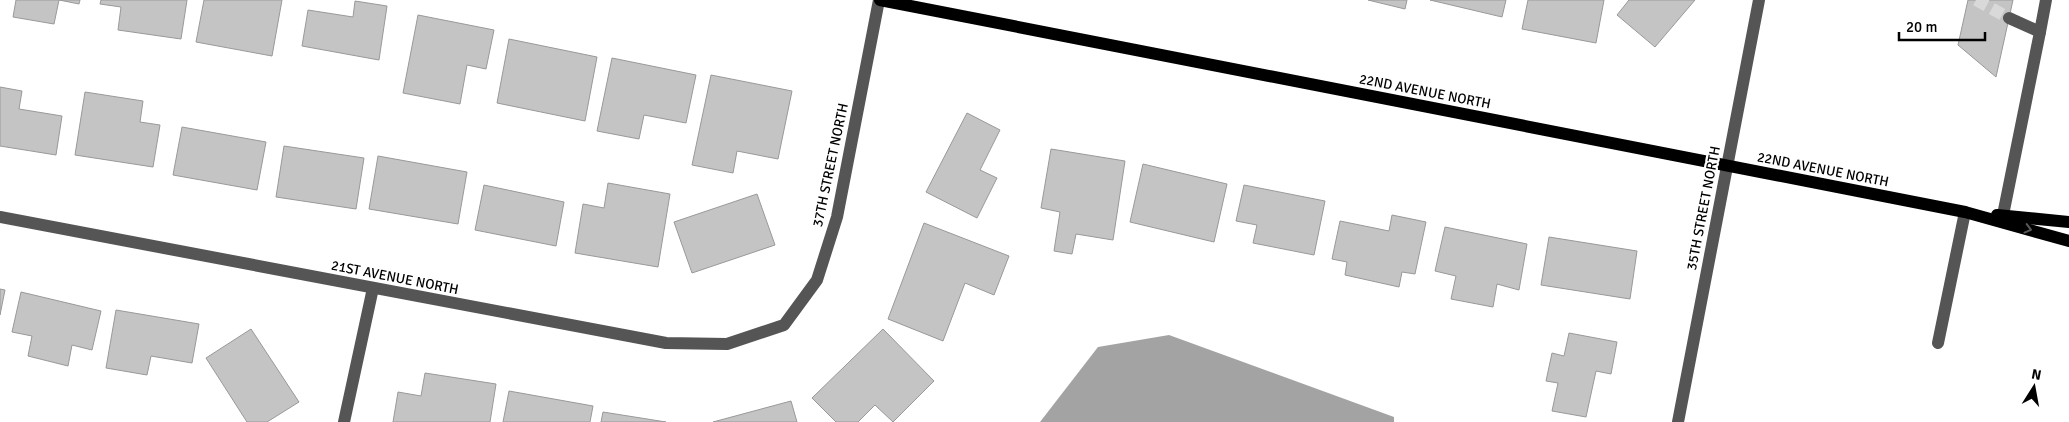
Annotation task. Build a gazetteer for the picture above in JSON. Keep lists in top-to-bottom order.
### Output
{
  "streets": {
    "main road": ["22ND AVENUE NORTH"],
    "street": ["37TH STREET NORTH", "35TH STREET NORTH", "21ST AVENUE NORTH"]
  },
  "crossings": [
    ["22ND AVENUE NORTH", "37TH STREET NORTH"],
    ["22ND AVENUE NORTH", "35TH STREET NORTH"],
    ["37TH STREET NORTH", "21ST AVENUE NORTH"]
  ],
  "scale_bar": "20 m",
  "north": "top"
}
